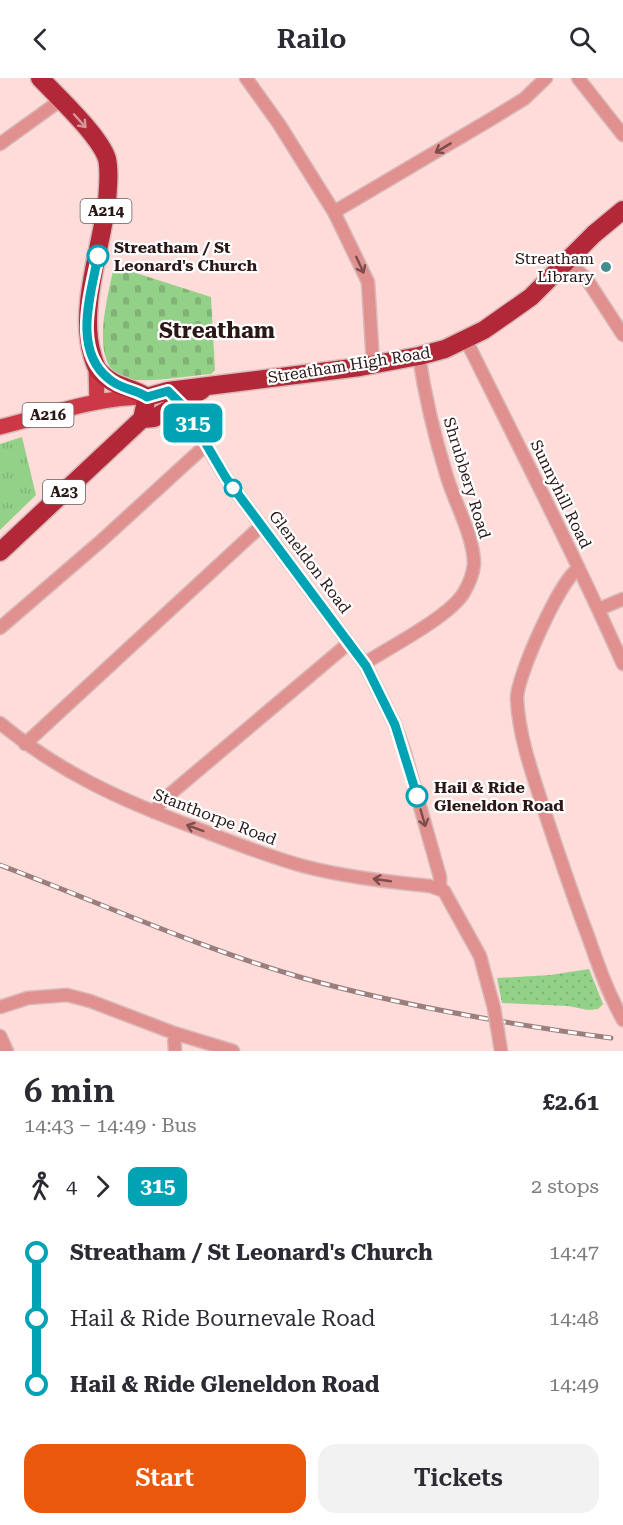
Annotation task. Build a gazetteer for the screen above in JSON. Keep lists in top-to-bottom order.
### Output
{
  "streets": {
    "highway": ["A214", "Streatham High Road", "A23"],
    "main road": ["A216"],
    "street": [
      "Shrubbery Road",
      "Sunnyhill Road",
      "Gleneldon Road",
      "Stanthorpe Road"
    ]
  },
  "crossings": [
    ["A214", "A216"],
    ["Streatham High Road", "A216"],
    ["Streatham High Road", "Shrubbery Road"],
    ["Streatham High Road", "Sunnyhill Road"],
    ["Streatham High Road", "Gleneldon Road"],
    ["Shrubbery Road", "Gleneldon Road"],
    ["Gleneldon Road", "Stanthorpe Road"]
  ],
  "one_way": ["Stanthorpe Road"],
  "districts": ["Streatham"],
  "places": ["Streatham / St Leonard's Church", "Streatham Library", "Hail & Ride Gleneldon Road"],
  "lines": ["bus line 315"],
  "page": {
    "header": "Railo",
    "on_map": "315",
    "heading": ["6 min", "14:43 – 14:49 · Bus", "£2.61"],
    "legs": ["4", "315", "2 stops"],
    "list": [
      {
        "name": "Streatham / St Leonard's Church",
        "value": "14:47"
      },
      {
        "name": "Hail & Ride Bournevale Road",
        "value": "14:48"
      },
      {
        "name": "Hail & Ride Gleneldon Road",
        "value": "14:49"
      }
    ],
    "buttons": ["Start", "Tickets"]
  }
}
